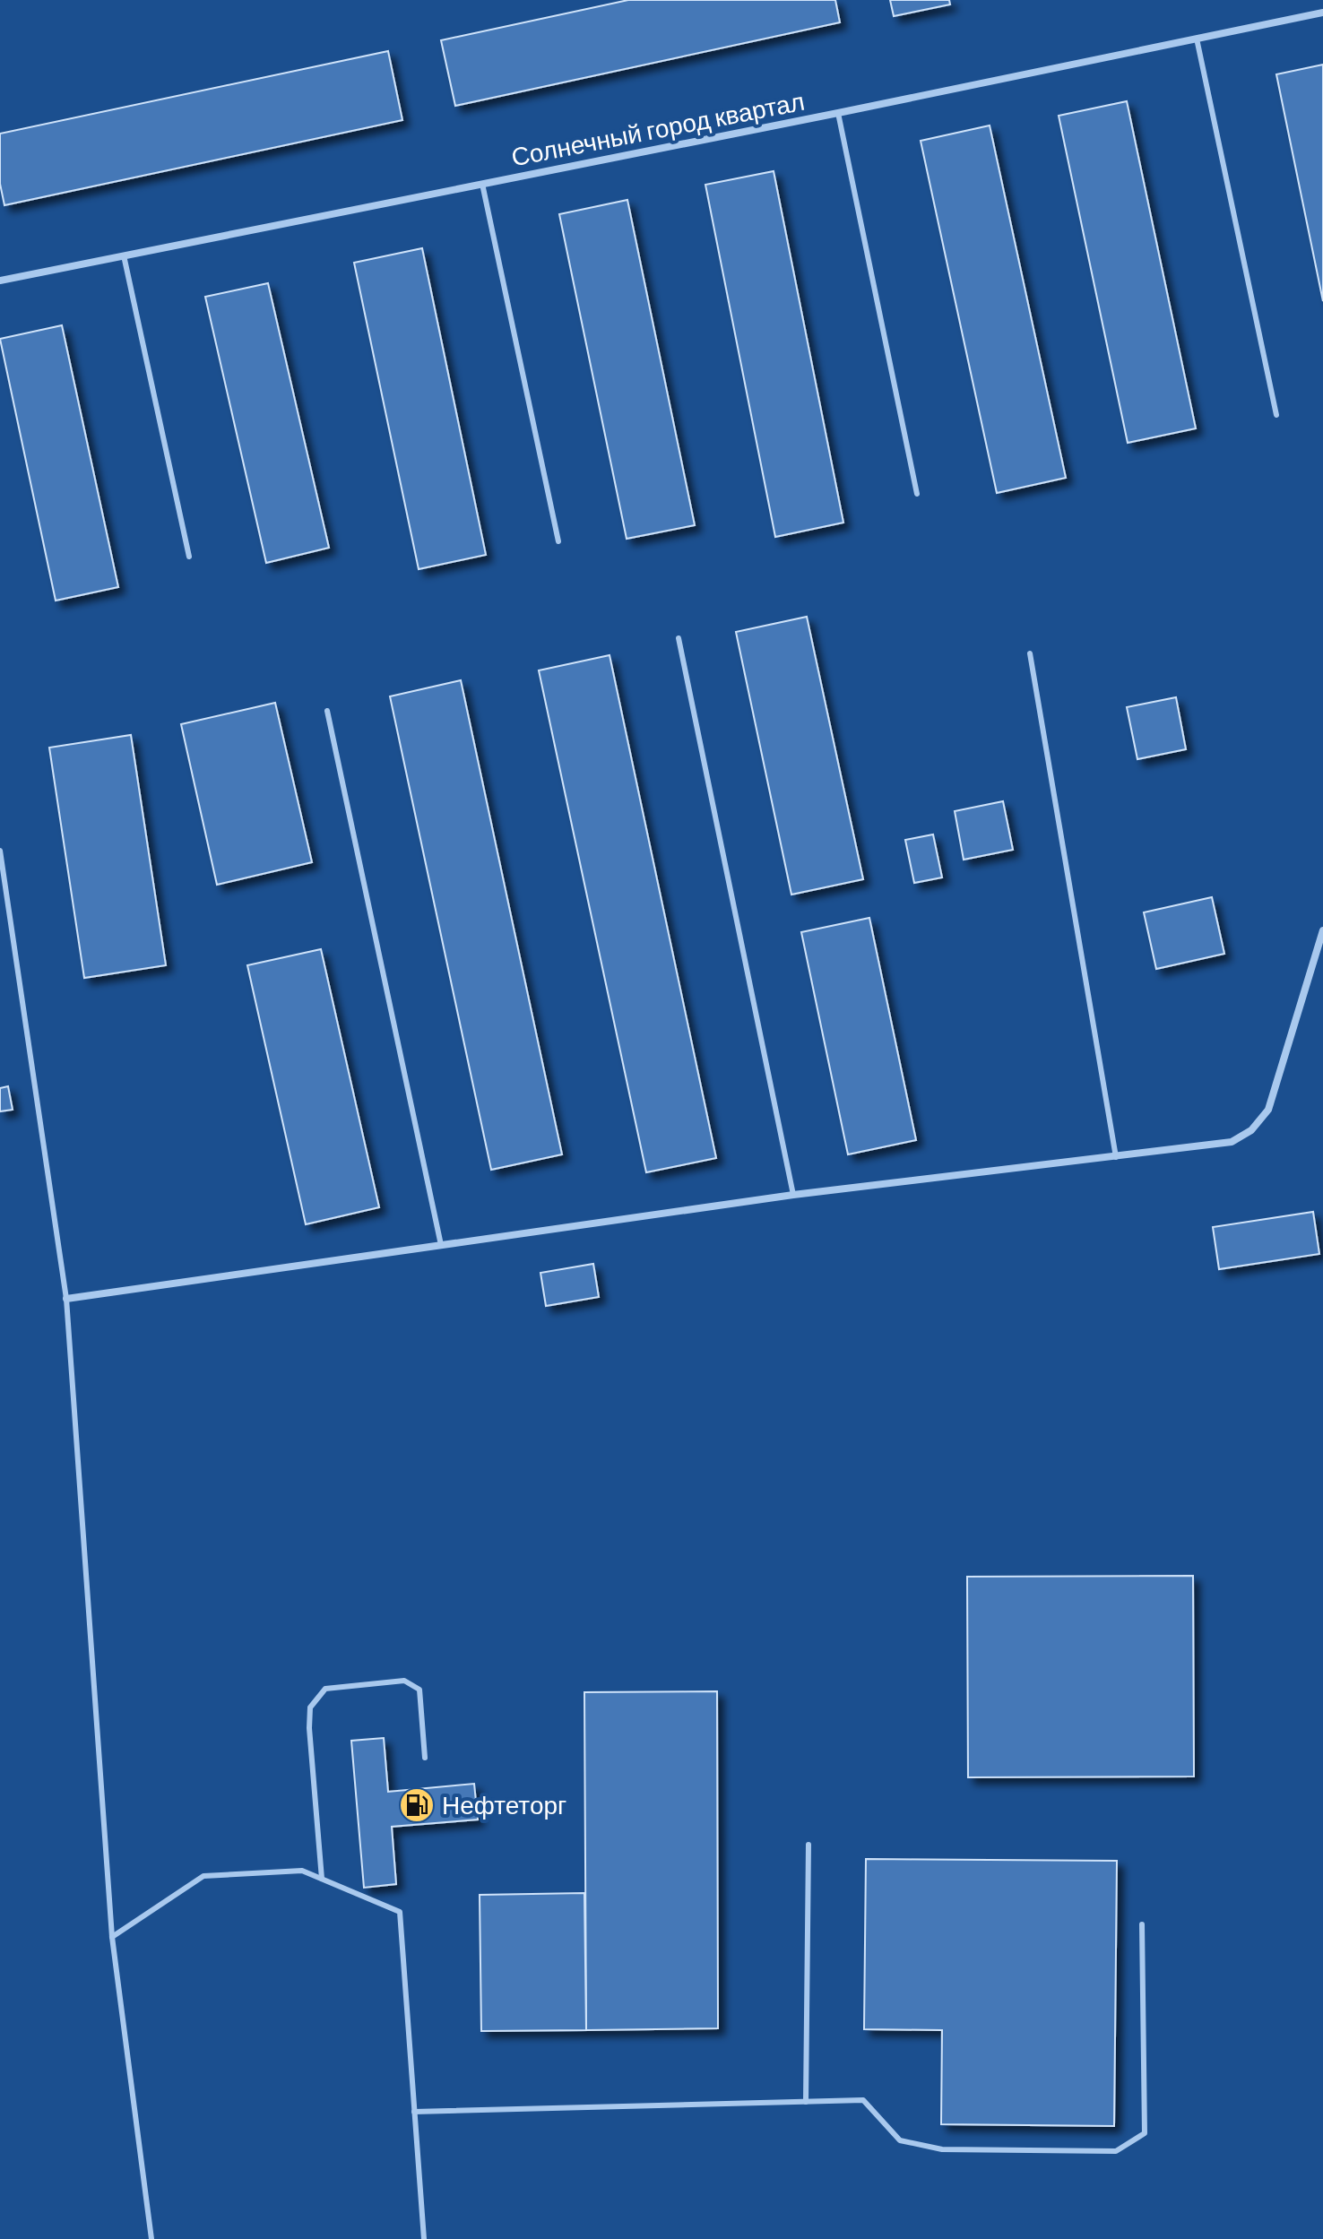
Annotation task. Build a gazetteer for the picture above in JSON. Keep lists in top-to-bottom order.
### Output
{
  "streets": {
    "street": ["Солнечный город квартал"]
  },
  "places": {
    "fuel station": ["Нефтеторг"]
  }
}
